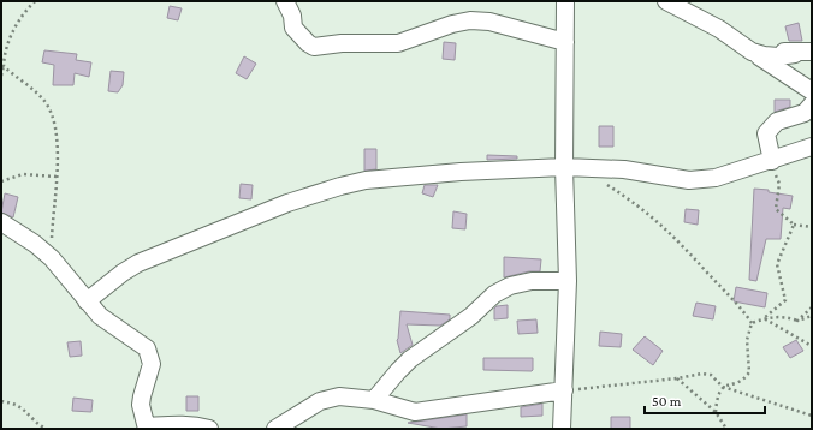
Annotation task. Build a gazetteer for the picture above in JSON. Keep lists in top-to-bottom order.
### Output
{
  "scale_bar": "50 m"
}
